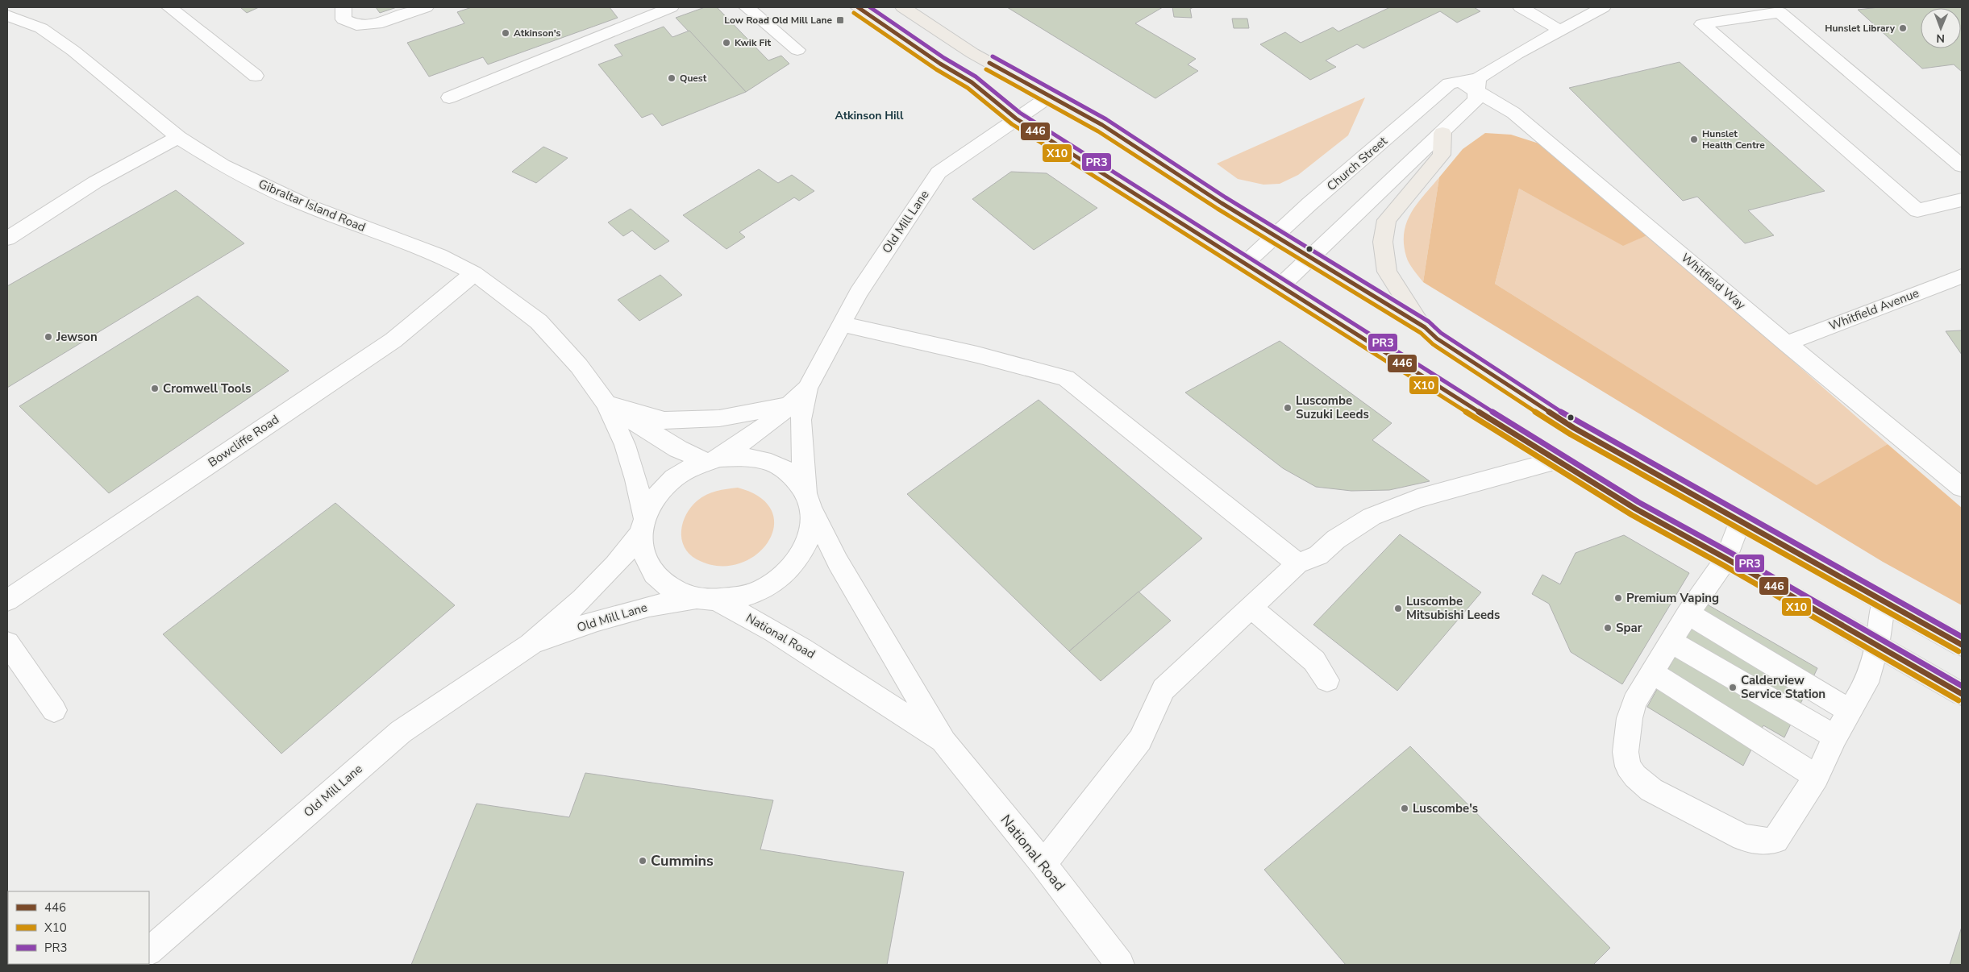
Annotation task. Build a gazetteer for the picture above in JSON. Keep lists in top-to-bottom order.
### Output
{
  "streets": {
    "street": [
      "Church Street",
      "Gibraltar Island Road",
      "Old Mill Lane",
      "Whitfield Way",
      "Whitfield Avenue",
      "Bowcliffe Road",
      "National Road"
    ]
  },
  "crossings": [
    ["Church Street", "Whitfield Way"],
    ["Gibraltar Island Road", "Old Mill Lane"],
    ["Gibraltar Island Road", "Bowcliffe Road"],
    ["Gibraltar Island Road", "National Road"],
    ["Old Mill Lane", "National Road"],
    ["Whitfield Way", "Whitfield Avenue"]
  ],
  "districts": ["Atkinson Hill"],
  "places": {
    "transit": ["Low Road Old Mill Lane"],
    "other": [
      "Hunslet Library",
      "Atkinson's",
      "Kwik Fit",
      "Quest",
      "Hunslet Health Centre",
      "Jewson",
      "Cromwell Tools",
      "Luscombe Suzuki Leeds",
      "Premium Vaping",
      "Luscombe Mitsubishi Leeds",
      "Spar",
      "Calderview Service Station",
      "Luscombe's",
      "Cummins"
    ]
  },
  "lines": ["transit line 446", "transit line PR3", "transit line X10"],
  "legend": ["446", "X10", "PR3"],
  "north": "bottom"
}
